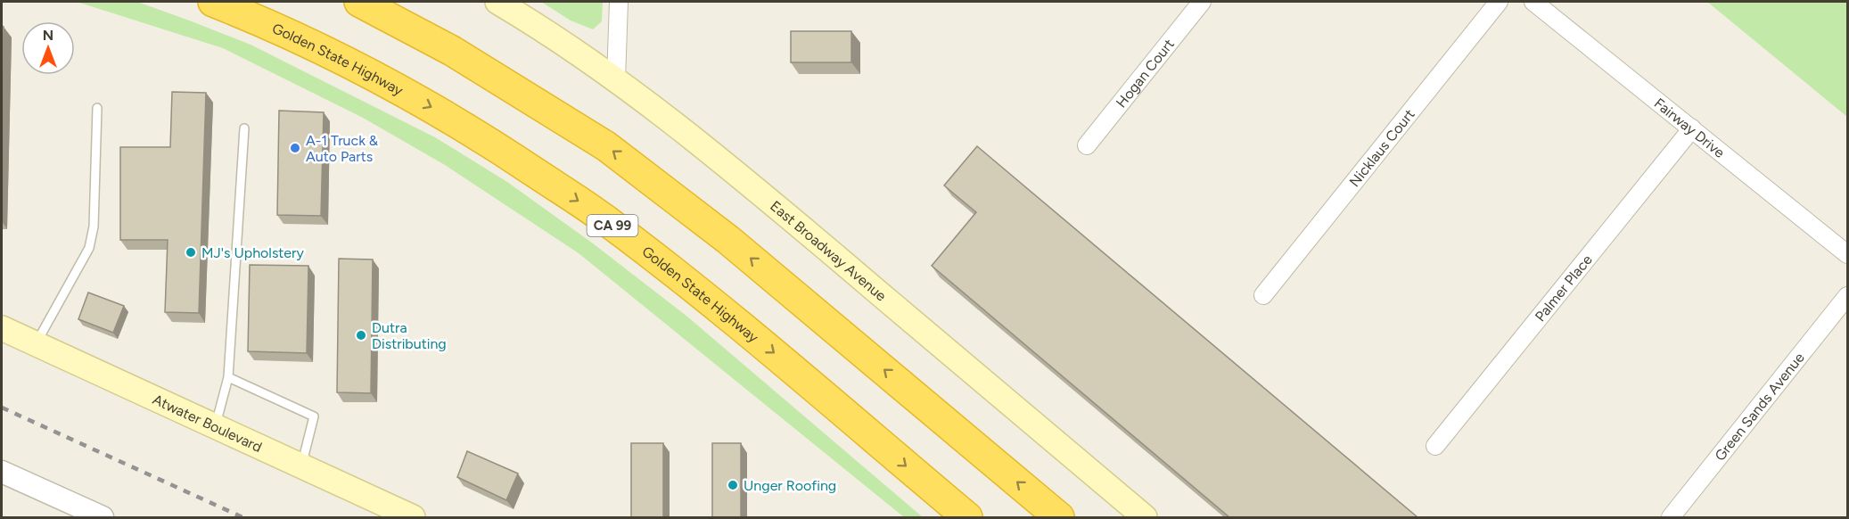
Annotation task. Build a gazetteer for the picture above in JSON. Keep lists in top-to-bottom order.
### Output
{
  "streets": {
    "highway": ["Golden State Highway", "CA 99"],
    "main road": ["East Broadway Avenue", "Atwater Boulevard"],
    "street": [
      "Hogan Court",
      "Fairway Drive",
      "Nicklaus Court",
      "Palmer Place",
      "Green Sands Avenue"
    ]
  },
  "crossings": [
    ["Fairway Drive", "Palmer Place"]
  ],
  "places": [
    "A-1 Truck & Auto Parts",
    "MJ's Upholstery",
    "Dutra Distributing",
    "Unger Roofing"
  ],
  "north": "top"
}
